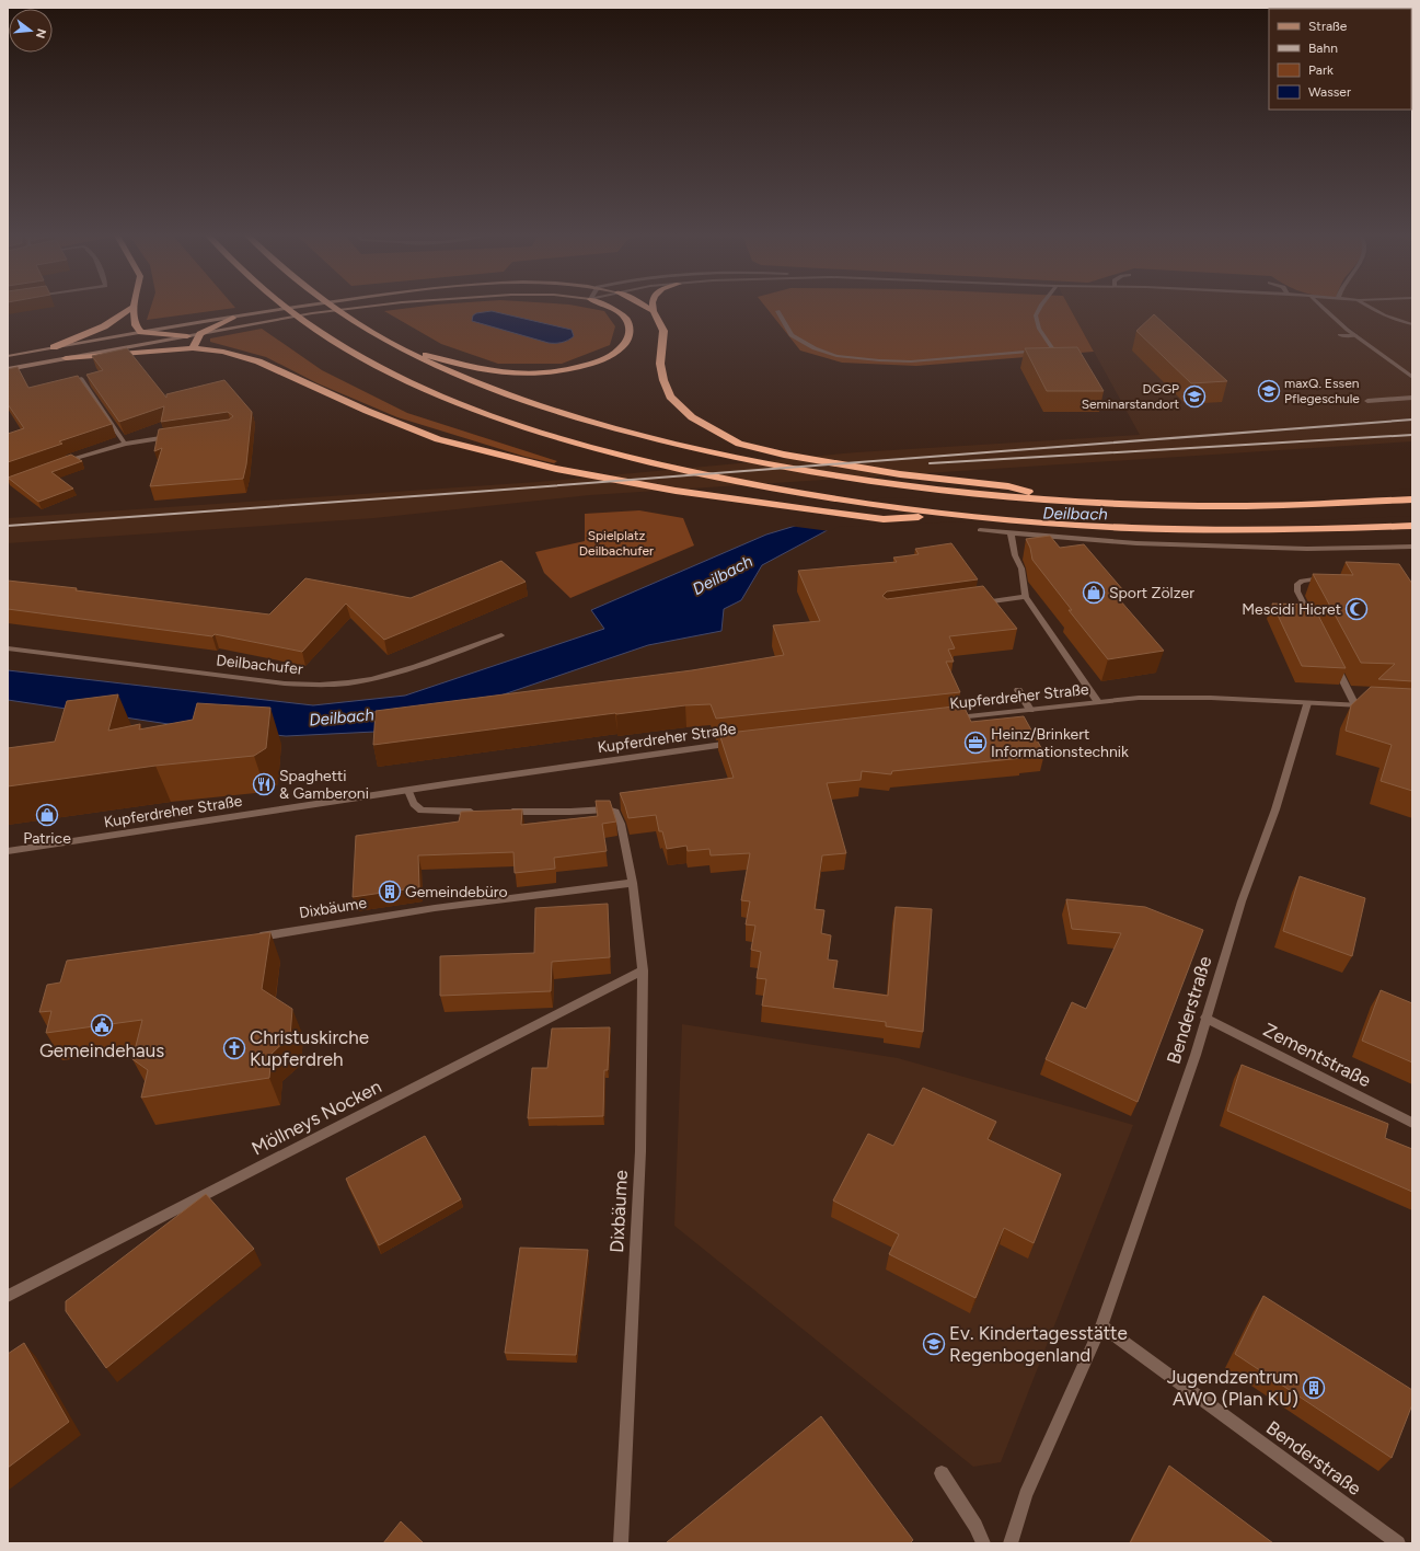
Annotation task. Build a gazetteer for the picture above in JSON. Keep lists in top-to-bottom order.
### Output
{
  "streets": {
    "street": [
      "Deilbachufer",
      "Kupferdreher Straße",
      "Dixbäume",
      "Benderstraße",
      "Zementstraße",
      "Möllneys Nocken"
    ]
  },
  "crossings": [
    ["Kupferdreher Straße", "Benderstraße"],
    ["Dixbäume", "Möllneys Nocken"],
    ["Benderstraße", "Zementstraße"]
  ],
  "water": ["Deilbach"],
  "parks": ["Spielplatz Deilbachufer"],
  "places": {
    "school or university": ["maxQ. Essen Pflegeschule", "DGGP Seminarstandort", "Ev. Kindertagesstätte Regenbogenland"],
    "shop": ["Sport Zölzer", "Patrice"],
    "mosque": ["Mescidi Hicret"],
    "office": ["Heinz/Brinkert Informationstechnik"],
    "restaurant": ["Spaghetti & Gamberoni"],
    "building": ["Gemeindebüro", "Jugendzentrum AWO (Plan KU)"],
    "public building": ["Gemeindehaus"],
    "church": ["Christuskirche Kupferdreh"]
  },
  "legend": [
    "Straße",
    "Bahn",
    "Park",
    "Wasser"
  ],
  "north": "right"
}
